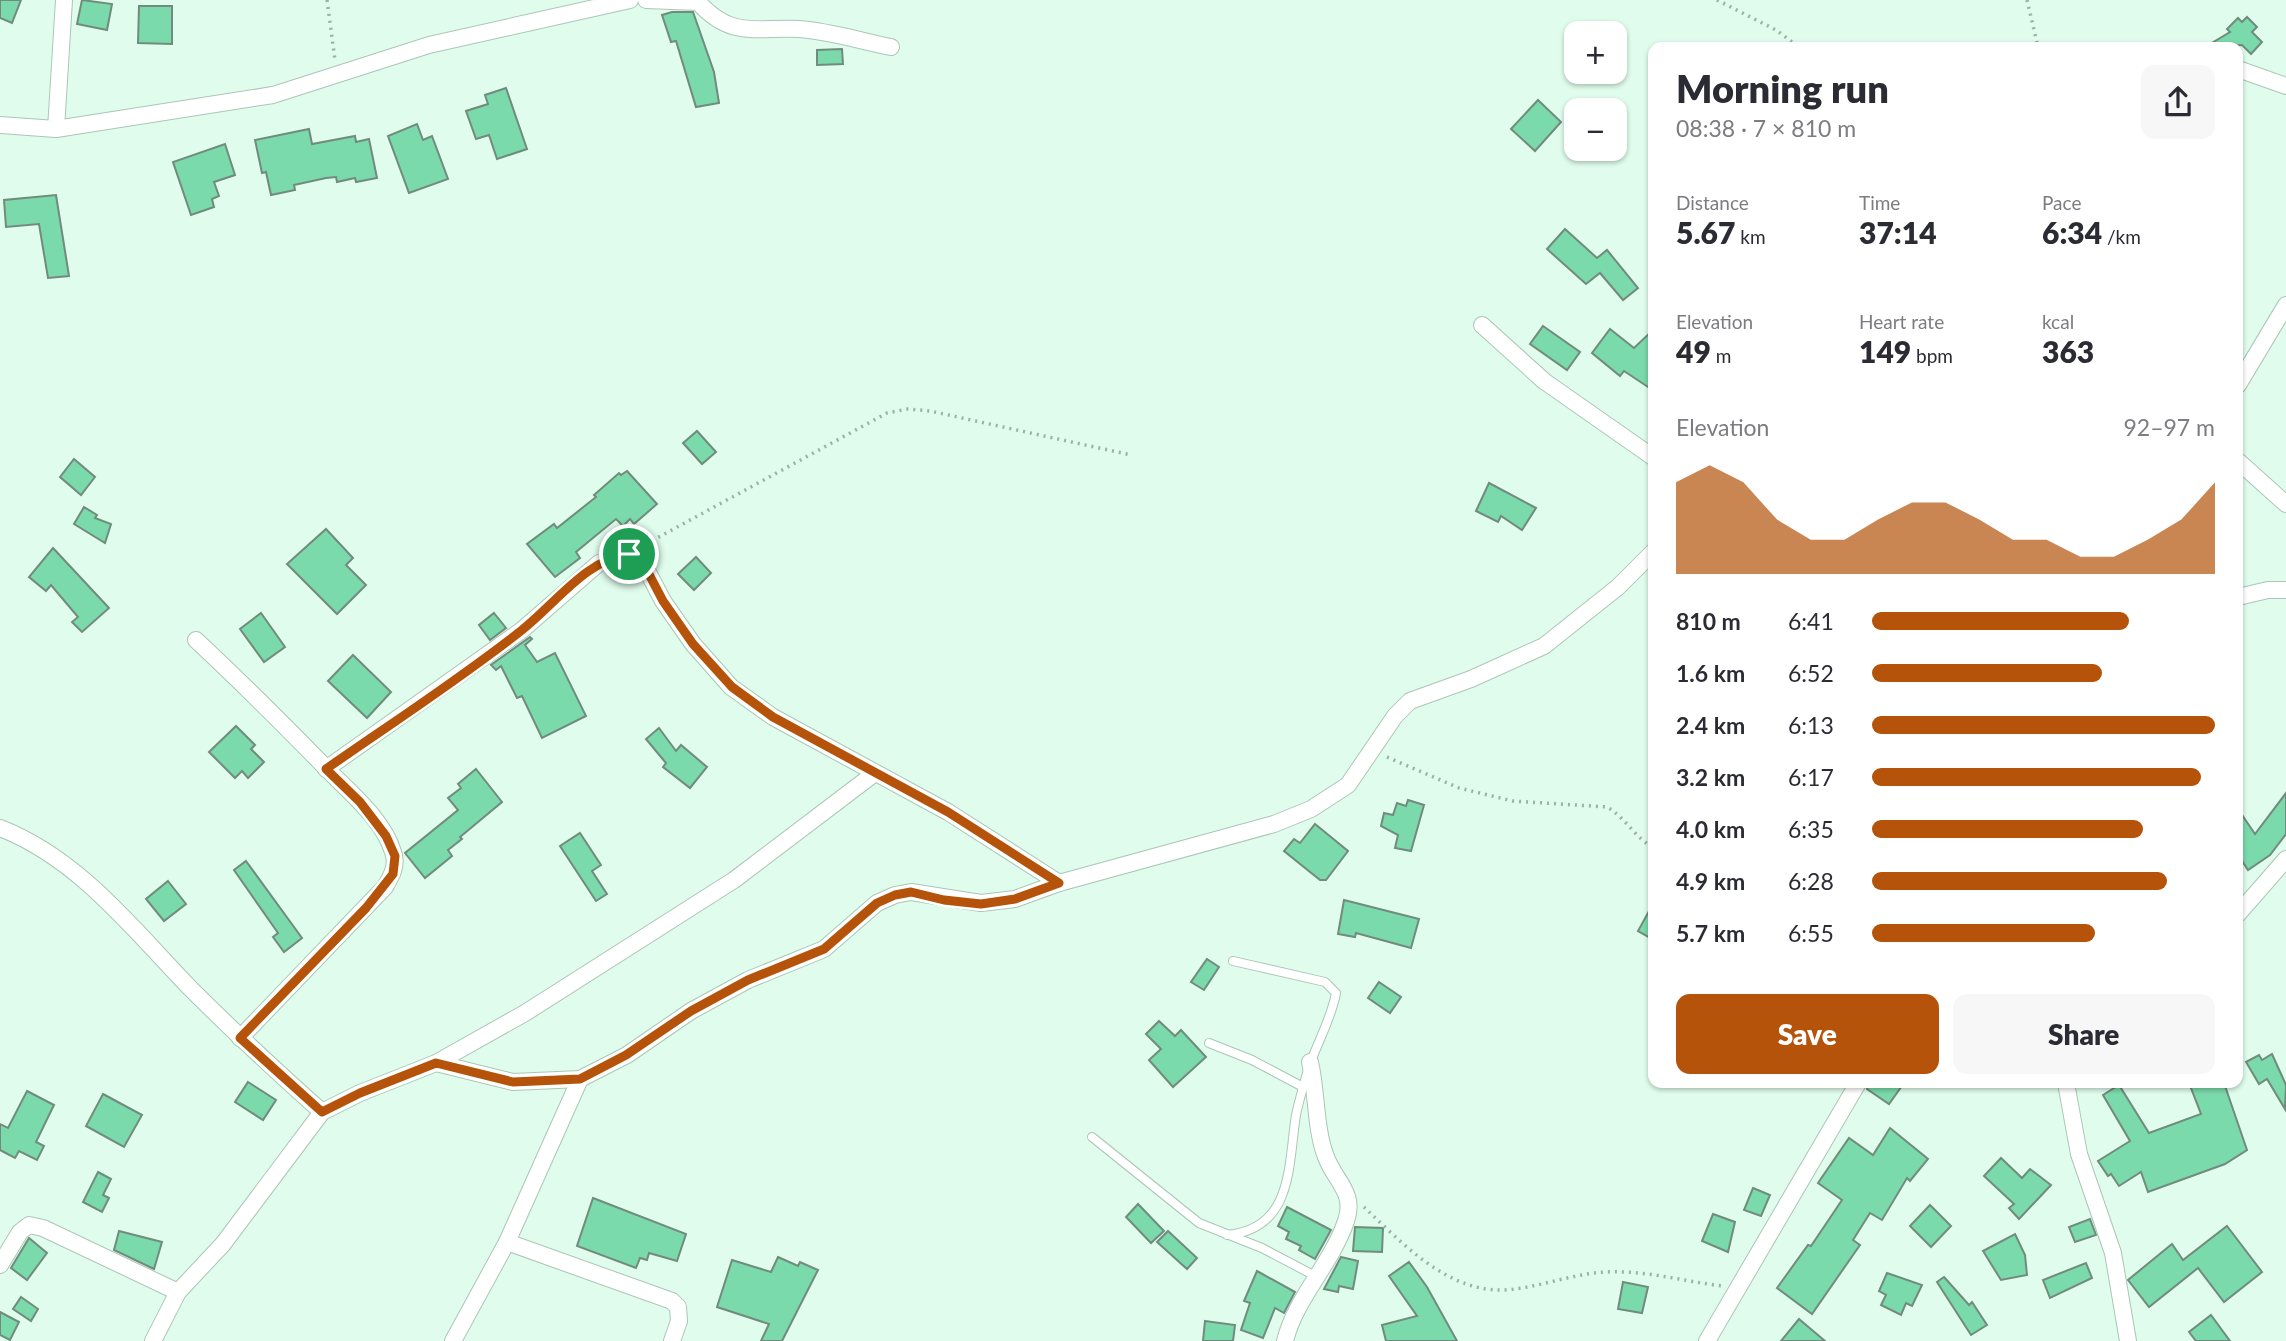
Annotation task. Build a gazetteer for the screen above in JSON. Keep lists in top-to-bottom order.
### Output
{
  "page": {
    "map_buttons": ["+", "−"],
    "heading": ["Morning run", "08:38 · 7 × 810 m"],
    "stats": [
      ["Distance", "5.67 km"],
      ["Time", "37:14"],
      ["Pace", "6:34 /km"],
      ["Elevation", "49 m"],
      ["Heart rate", "149 bpm"],
      ["kcal", "363"]
    ],
    "chart": ["Elevation", "92–97 m"],
    "list": [
      {
        "name": "810 m",
        "note": "6:41"
      },
      {
        "name": "1.6 km",
        "note": "6:52"
      },
      {
        "name": "2.4 km",
        "note": "6:13"
      },
      {
        "name": "3.2 km",
        "note": "6:17"
      },
      {
        "name": "4.0 km",
        "note": "6:35"
      },
      {
        "name": "4.9 km",
        "note": "6:28"
      },
      {
        "name": "5.7 km",
        "note": "6:55"
      }
    ],
    "buttons": ["Save", "Share"]
  }
}
